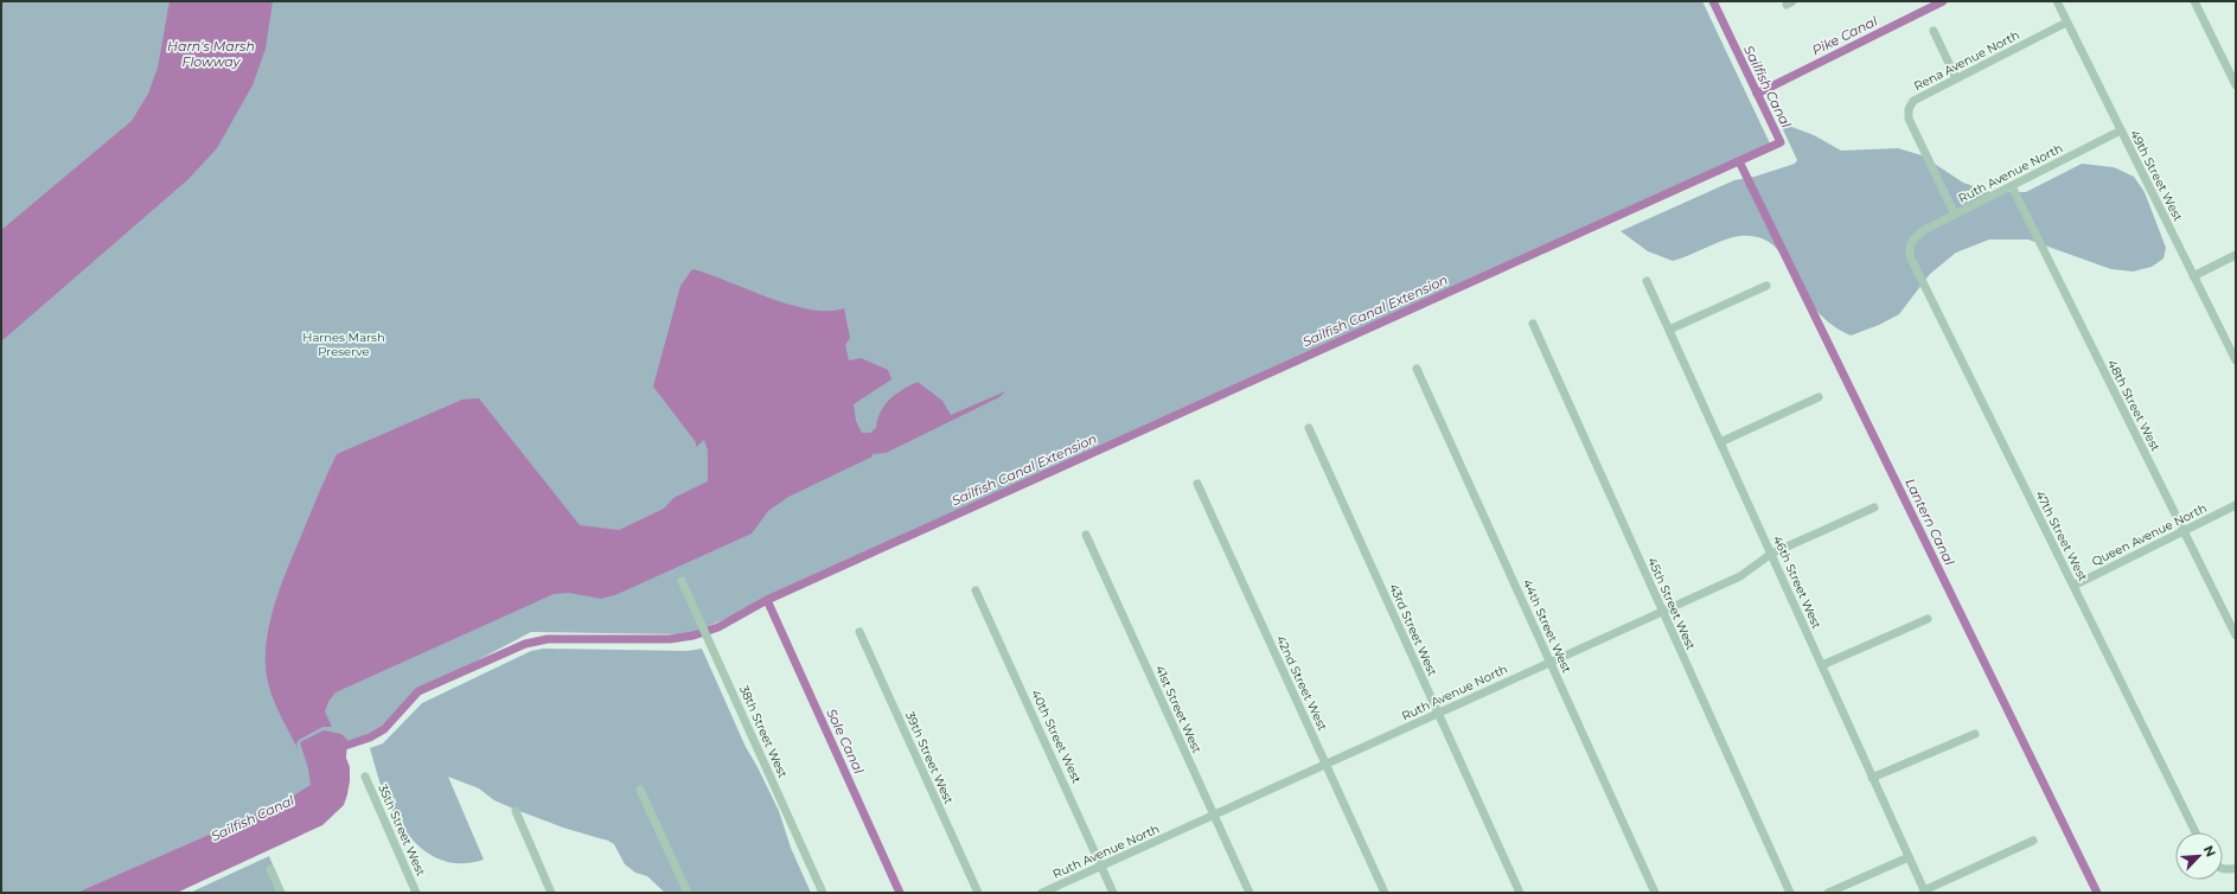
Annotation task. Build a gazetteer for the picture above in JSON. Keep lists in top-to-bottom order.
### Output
{
  "streets": {
    "street": [
      "Rena Avenue North",
      "Ruth Avenue North",
      "49th Street West",
      "48th Street West",
      "Queen Avenue North",
      "47th Street West",
      "46th Street West",
      "45th Street West",
      "44th Street West",
      "43rd Street West",
      "42nd Street West",
      "41st Street West",
      "38th Street West",
      "40th Street West",
      "39th Street West",
      "35th Street West"
    ]
  },
  "crossings": [
    ["Rena Avenue North", "Ruth Avenue North"],
    ["Rena Avenue North", "49th Street West"],
    ["Ruth Avenue North", "49th Street West"],
    ["Ruth Avenue North", "48th Street West"],
    ["Ruth Avenue North", "47th Street West"],
    ["Ruth Avenue North", "46th Street West"],
    ["Ruth Avenue North", "45th Street West"],
    ["Ruth Avenue North", "44th Street West"],
    ["Ruth Avenue North", "43rd Street West"],
    ["Ruth Avenue North", "42nd Street West"],
    ["Ruth Avenue North", "41st Street West"],
    ["Ruth Avenue North", "40th Street West"],
    ["48th Street West", "Queen Avenue North"],
    ["Queen Avenue North", "47th Street West"]
  ],
  "water": [
    "Pike Canal",
    "Harn's Marsh Flowway",
    "Sailfish Canal",
    "Sailfish Canal Extension",
    "Lantern Canal",
    "Sole Canal"
  ],
  "parks": ["Harnes Marsh Preserve"],
  "north": "top right"
}
